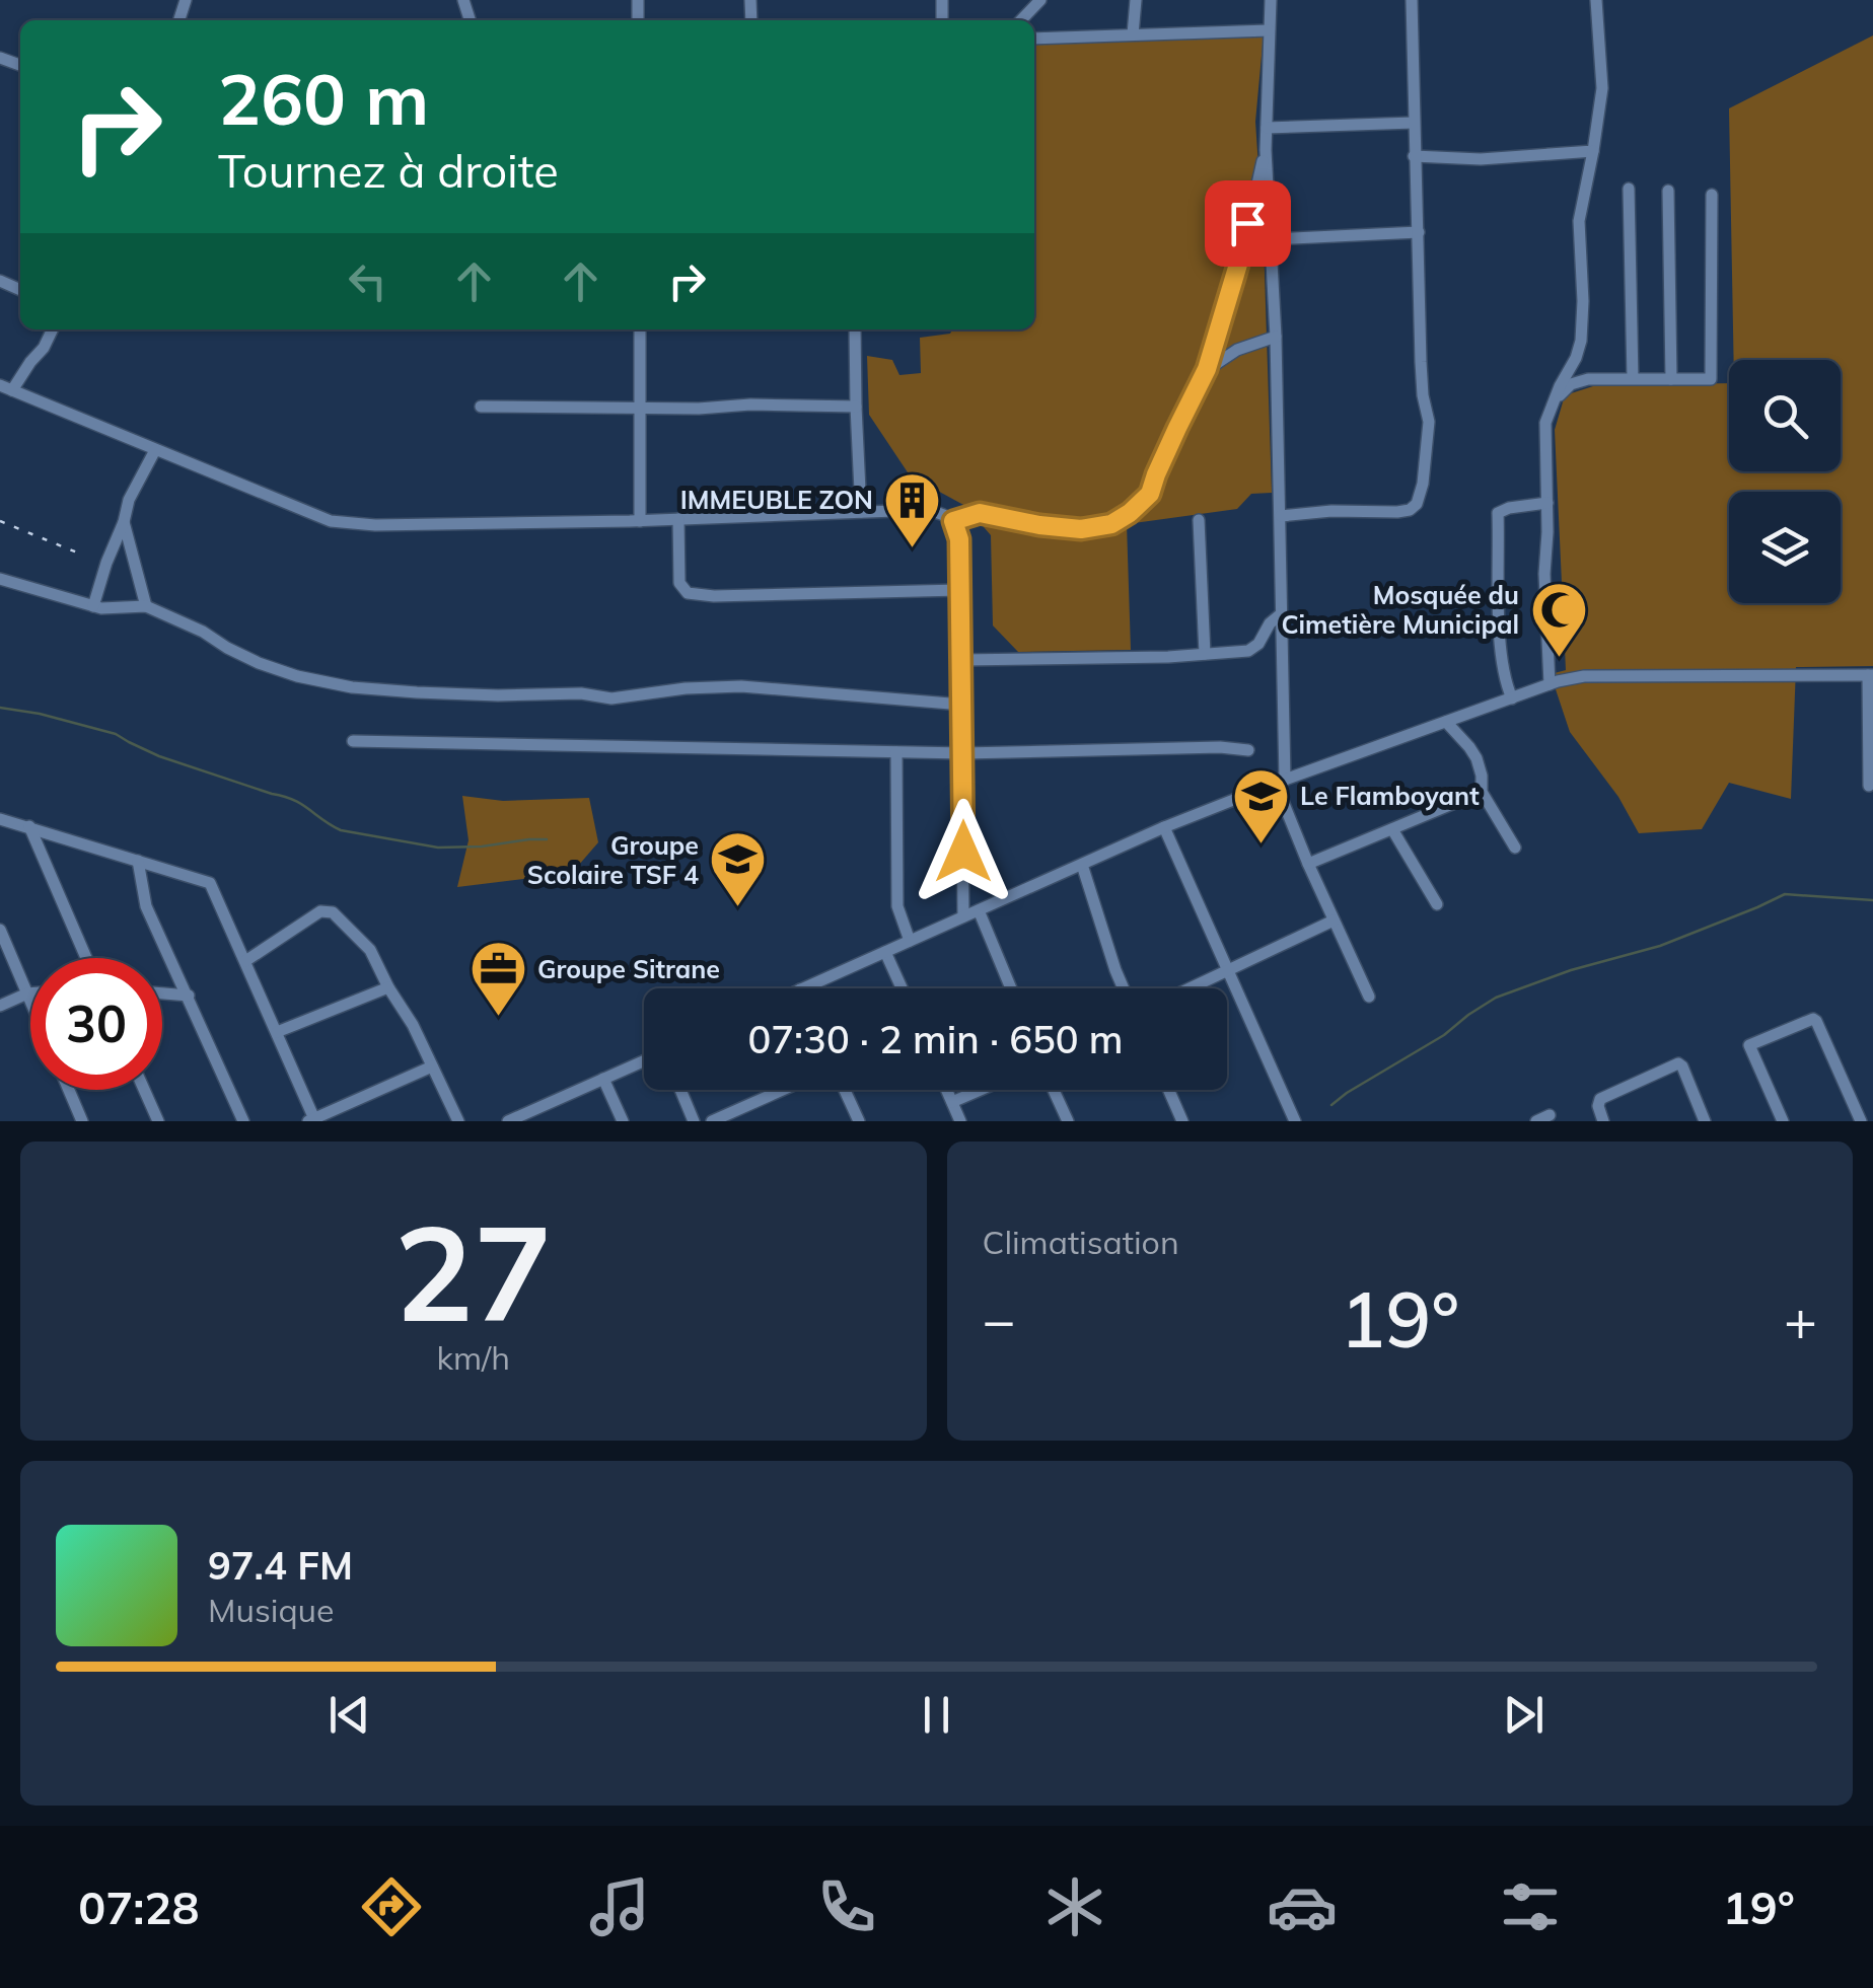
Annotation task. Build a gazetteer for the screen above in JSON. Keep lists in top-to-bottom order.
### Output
{
  "places": {
    "building": ["IMMEUBLE ZON"],
    "mosque": ["Mosquée du Cimetière Municipal"],
    "school or university": ["Le Flamboyant", "Groupe Scolaire TSF 4"],
    "office": ["Groupe Sitrane"]
  },
  "page": {
    "turn": ["260 m", "Tournez à droite"],
    "limit": "30",
    "trip": "07:30 · 2 min · 650 m",
    "tile": [
      ["27", "km/h"],
      "Climatisation"
    ],
    "heat": ["−", "19°", "+"],
    "song": ["97.4 FM", "Musique"],
    "tabs": ["07:28", "19°"]
  }
}
